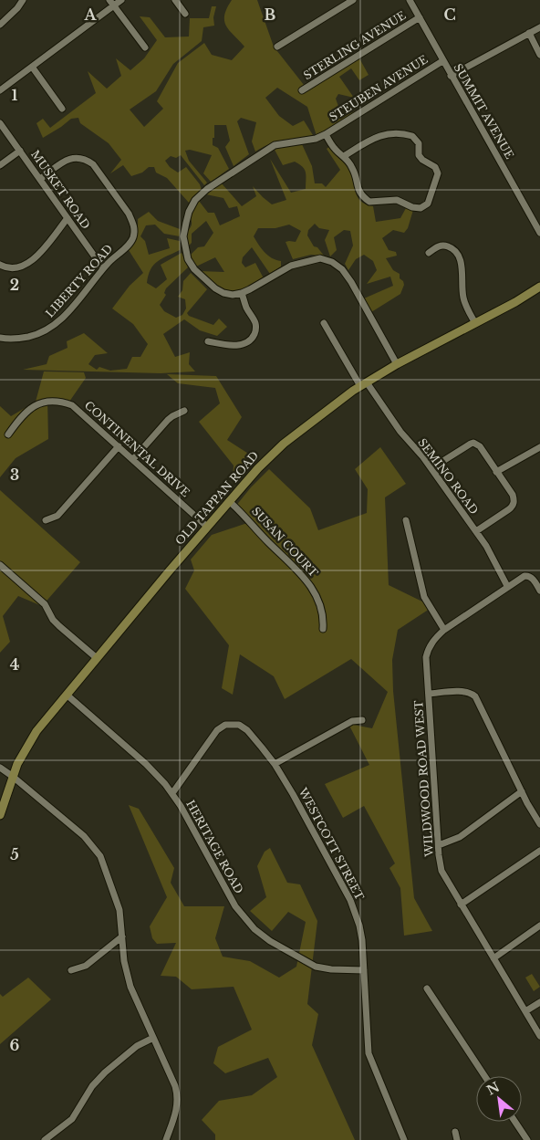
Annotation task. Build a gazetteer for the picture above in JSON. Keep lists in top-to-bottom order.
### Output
{
  "streets": {
    "main road": ["OLD TAPPAN ROAD"],
    "street": [
      "STERLING AVENUE",
      "STEUBEN AVENUE",
      "SUMMIT AVENUE",
      "MUSKET ROAD",
      "LIBERTY ROAD",
      "CONTINENTAL DRIVE",
      "SEMINO ROAD",
      "SUSAN COURT",
      "WILDWOOD ROAD WEST",
      "WESTCOTT STREET",
      "HERITAGE ROAD"
    ]
  },
  "crossings": [
    ["STERLING AVENUE", "SUMMIT AVENUE"],
    ["STEUBEN AVENUE", "SUMMIT AVENUE"],
    ["MUSKET ROAD", "LIBERTY ROAD"],
    ["CONTINENTAL DRIVE", "OLD TAPPAN ROAD"],
    ["SEMINO ROAD", "OLD TAPPAN ROAD"],
    ["SEMINO ROAD", "WILDWOOD ROAD WEST"],
    ["OLD TAPPAN ROAD", "SUSAN COURT"],
    ["OLD TAPPAN ROAD", "HERITAGE ROAD"],
    ["WESTCOTT STREET", "HERITAGE ROAD"]
  ],
  "north": "top left",
  "grid": {
    "columns": ["A", "B", "C"],
    "rows": [
      "1",
      "2",
      "3",
      "4",
      "5",
      "6"
    ]
  }
}
